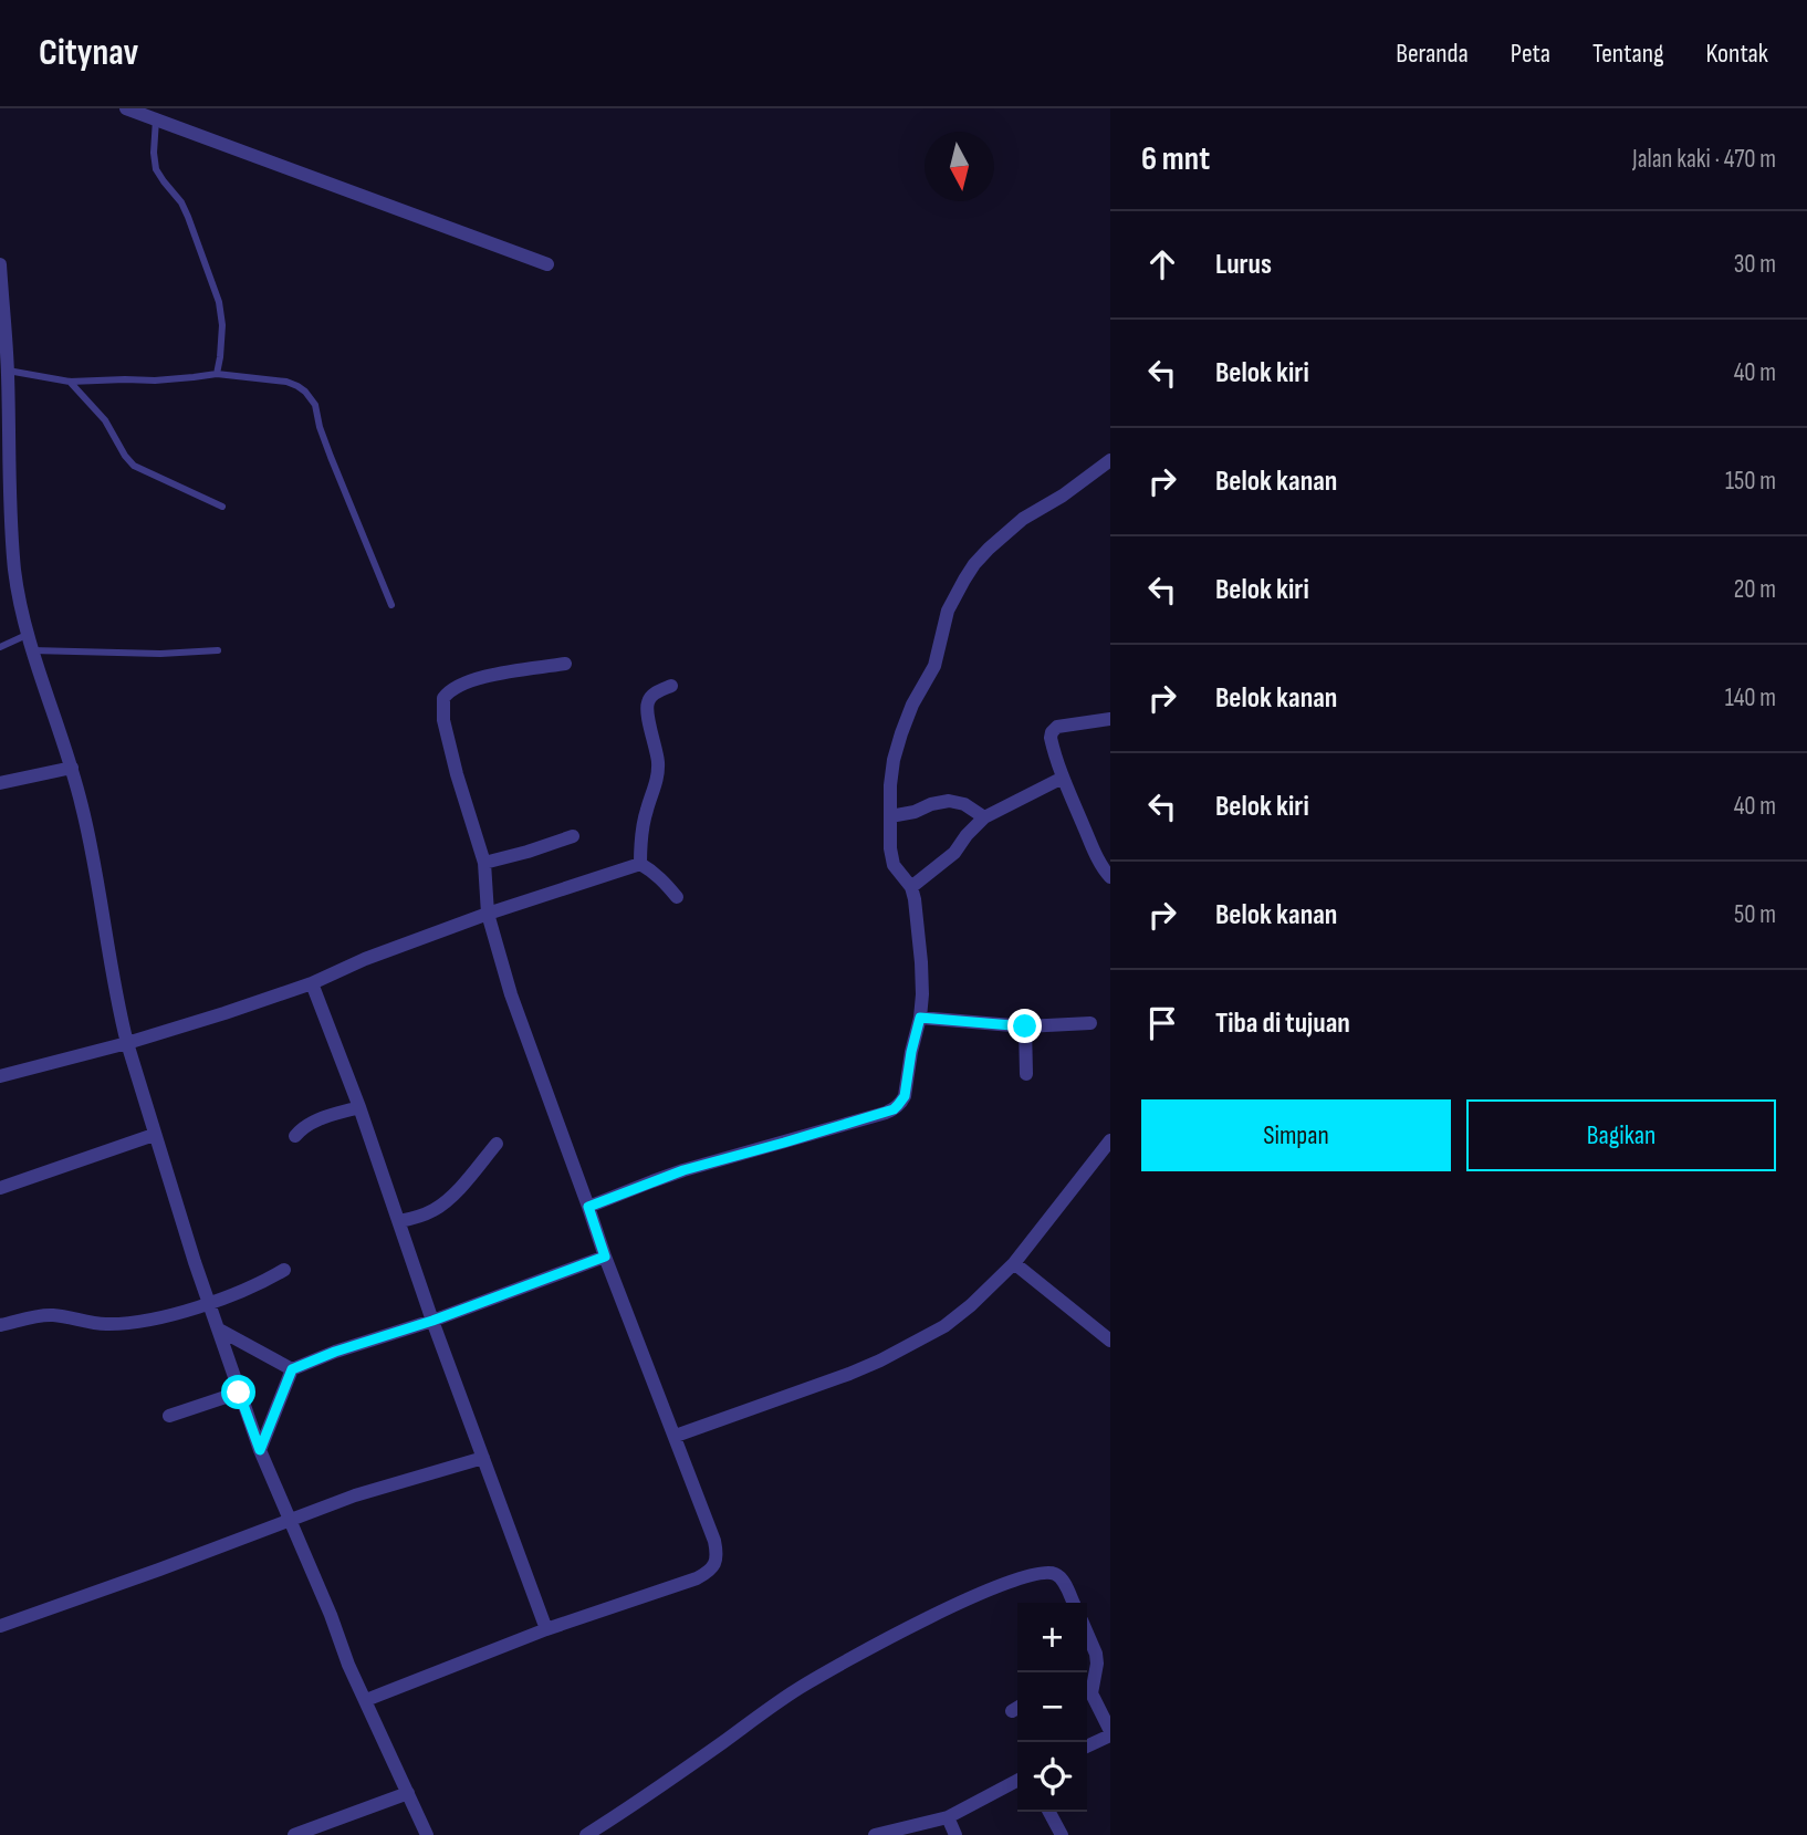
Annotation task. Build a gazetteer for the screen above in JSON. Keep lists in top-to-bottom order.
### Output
{
  "north": "bottom",
  "page": {
    "header": "Citynav",
    "nav": [
      "Beranda",
      "Peta",
      "Tentang",
      "Kontak"
    ],
    "heading": ["6 mnt", "Jalan kaki · 470 m"],
    "list": [
      ["Lurus", "30 m"],
      ["Belok kiri", "40 m"],
      ["Belok kanan", "150 m"],
      ["Belok kiri", "20 m"],
      ["Belok kanan", "140 m"],
      ["Belok kiri", "40 m"],
      ["Belok kanan", "50 m"],
      "Tiba di tujuan"
    ],
    "buttons": ["Simpan", "Bagikan"],
    "map_buttons": ["+", "−"]
  }
}
